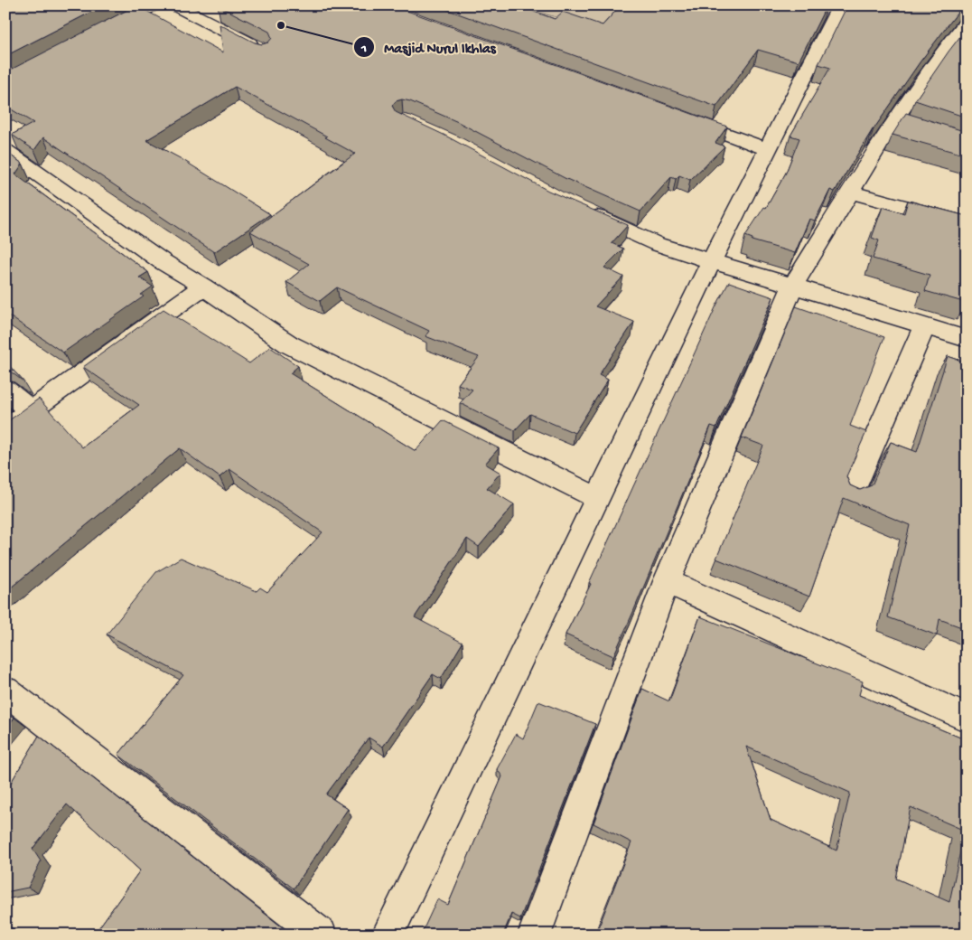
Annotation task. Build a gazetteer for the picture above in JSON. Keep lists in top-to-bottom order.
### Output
{
  "places": ["Masjid Nurul Ikhlas"]
}
